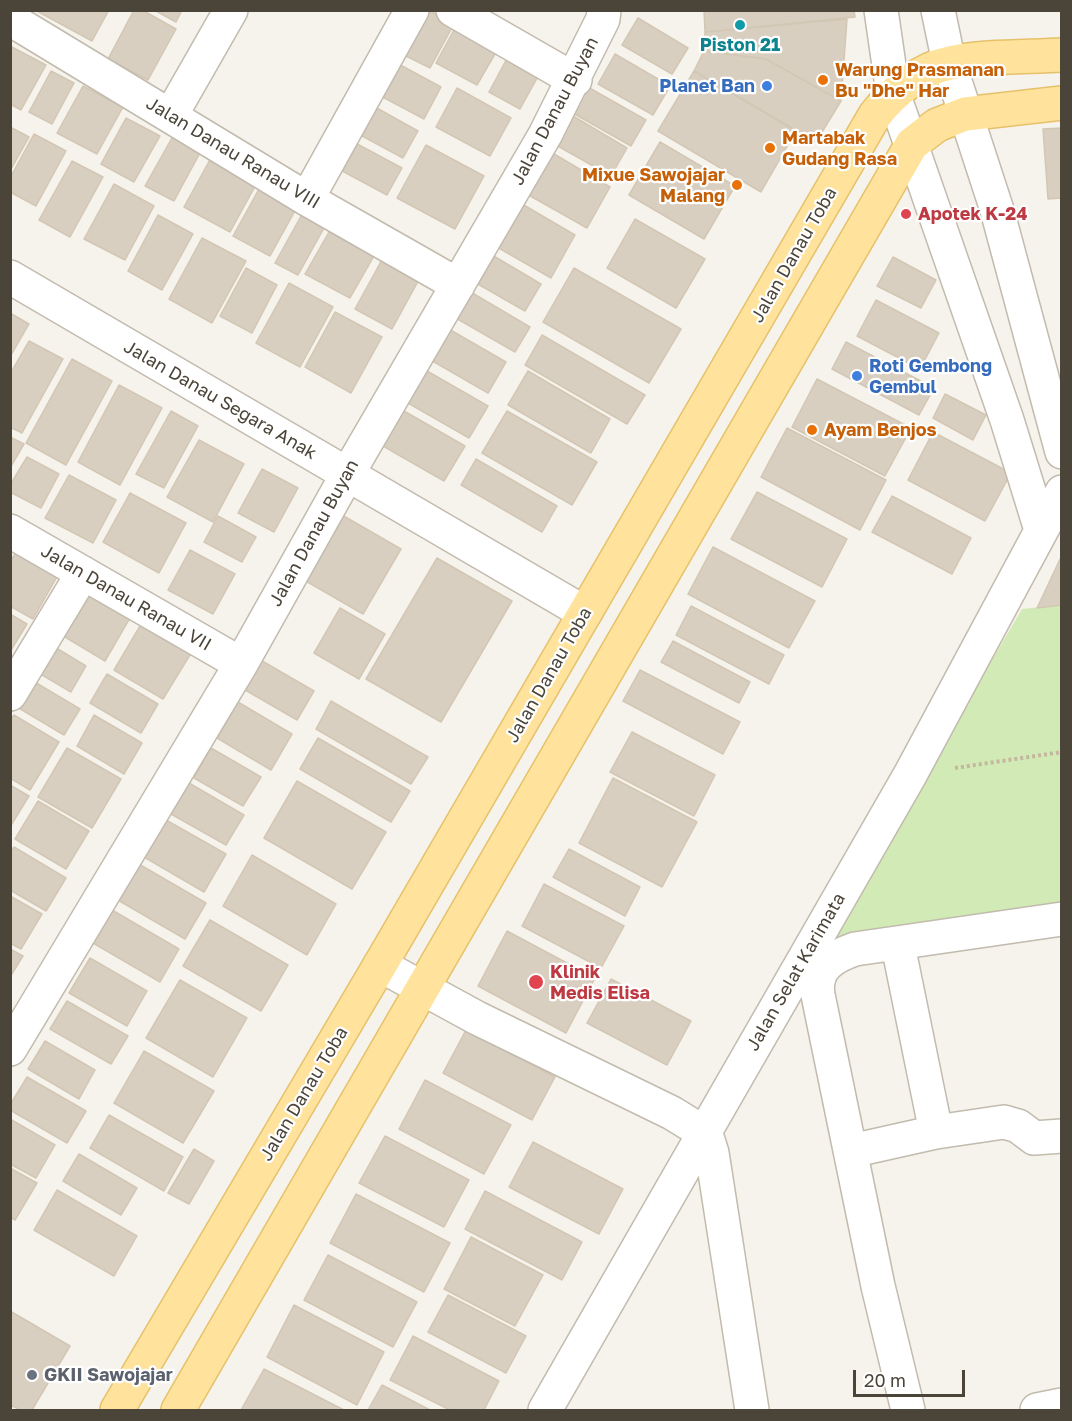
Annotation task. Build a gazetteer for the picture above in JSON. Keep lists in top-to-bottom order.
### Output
{
  "streets": {
    "main road": ["Jalan Danau Toba"],
    "street": [
      "Jalan Danau Buyan",
      "Jalan Danau Ranau VIII",
      "Jalan Danau Segara Anak",
      "Jalan Danau Ranau VII",
      "Jalan Selat Karimata"
    ]
  },
  "crossings": [
    ["Jalan Danau Buyan", "Jalan Danau Ranau VIII"],
    ["Jalan Danau Buyan", "Jalan Danau Segara Anak"],
    ["Jalan Danau Buyan", "Jalan Danau Ranau VII"],
    ["Jalan Danau Toba", "Jalan Danau Segara Anak"]
  ],
  "places": [
    "Piston 21",
    "Warung Prasmanan Bu \"Dhe\" Har",
    "Planet Ban",
    "Martabak Gudang Rasa",
    "Mixue Sawojajar Malang",
    "Apotek K-24",
    "Roti Gembong Gembul",
    "Ayam Benjos",
    "Klinik Medis Elisa",
    "GKII Sawojajar"
  ],
  "scale_bar": "20 m"
}
